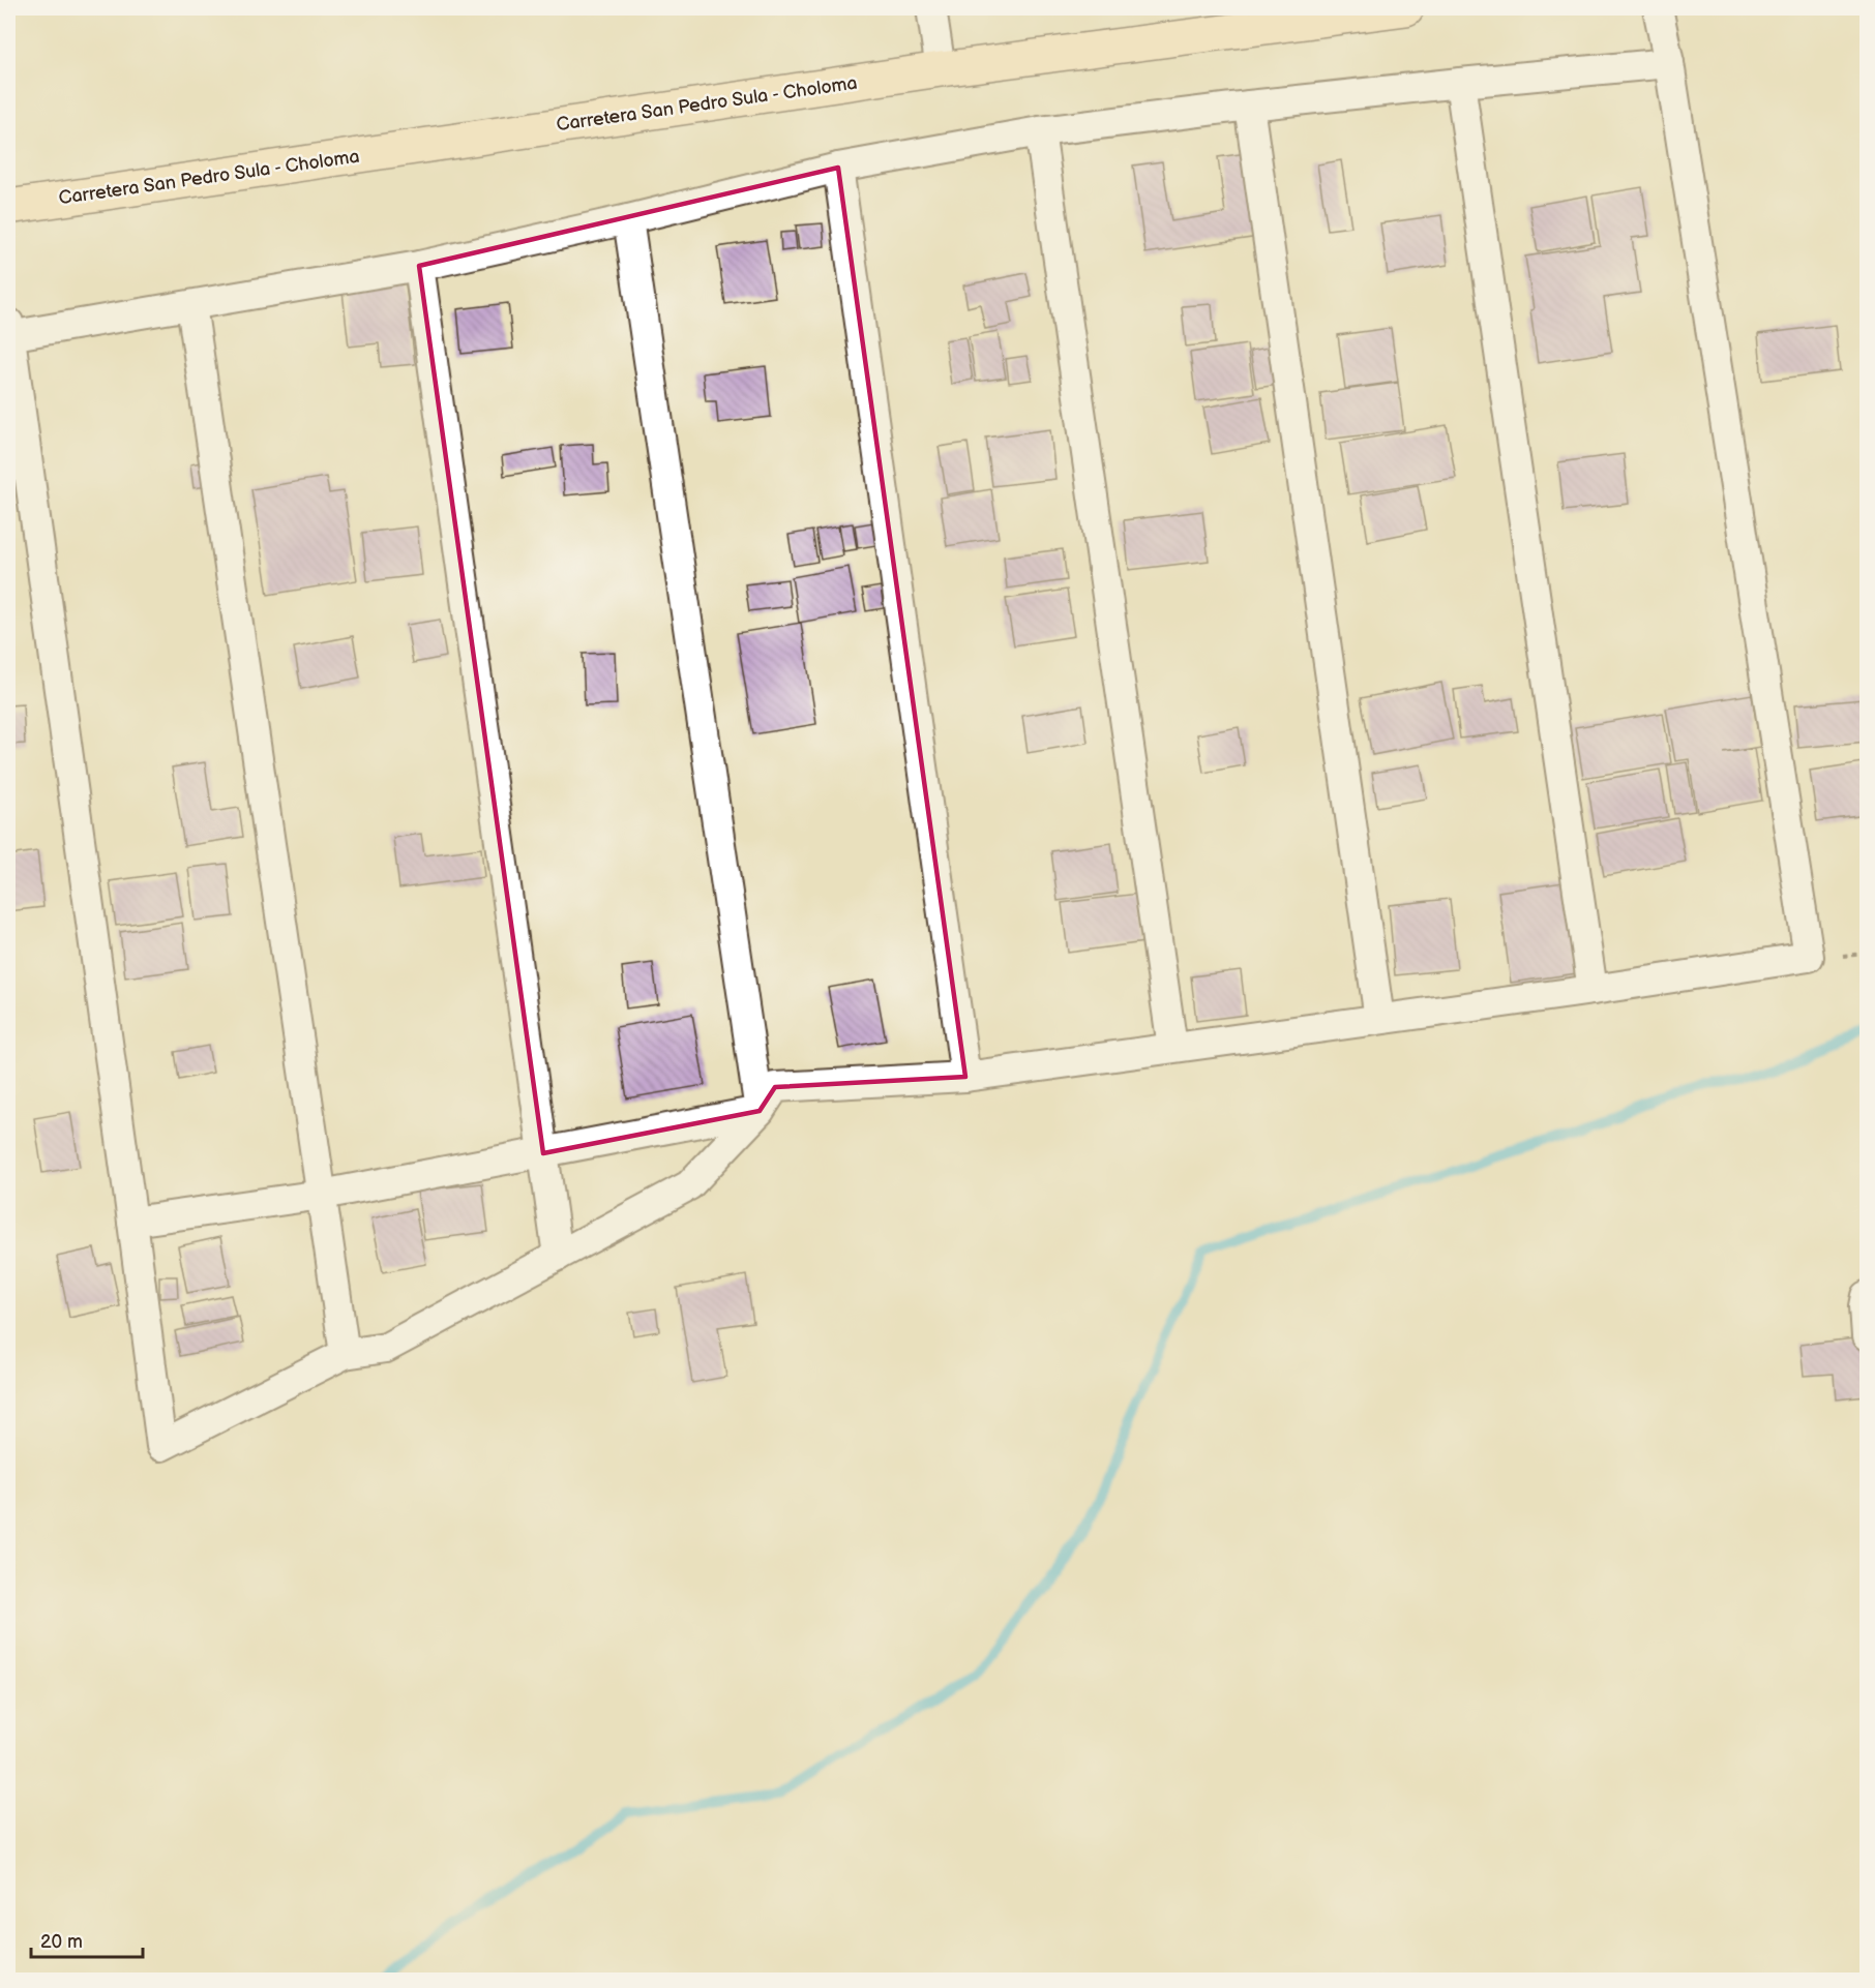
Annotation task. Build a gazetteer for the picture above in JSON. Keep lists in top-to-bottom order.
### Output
{
  "streets": {
    "main road": ["Carretera San Pedro Sula - Choloma"]
  },
  "scale_bar": "20 m"
}
